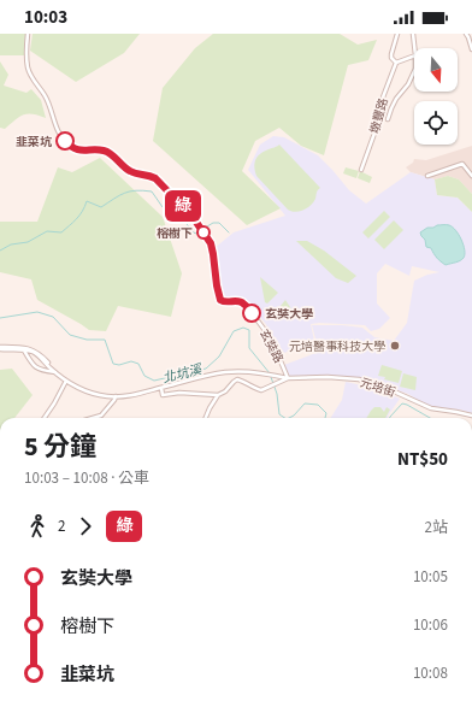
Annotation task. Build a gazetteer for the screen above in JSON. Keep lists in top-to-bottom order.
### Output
{
  "streets": {
    "street": ["墩豐路", "玄奘路", "元培街"]
  },
  "crossings": [
    ["玄奘路", "元培街"]
  ],
  "water": ["北坑溪"],
  "places": [
    "韭菜坑",
    "榕樹下",
    "玄奘大學",
    "元培醫事科技大學"
  ],
  "lines": ["bus line 綠"],
  "north": "bottom",
  "page": {
    "status": "10:03",
    "on_map": "綠",
    "heading": ["5 分鐘", "10:03 – 10:08 · 公車", "NT$50"],
    "legs": ["2", "綠", "2站"],
    "list": [
      {
        "name": "玄奘大學",
        "value": "10:05"
      },
      {
        "name": "榕樹下",
        "value": "10:06"
      },
      {
        "name": "韭菜坑",
        "value": "10:08"
      }
    ]
  }
}
